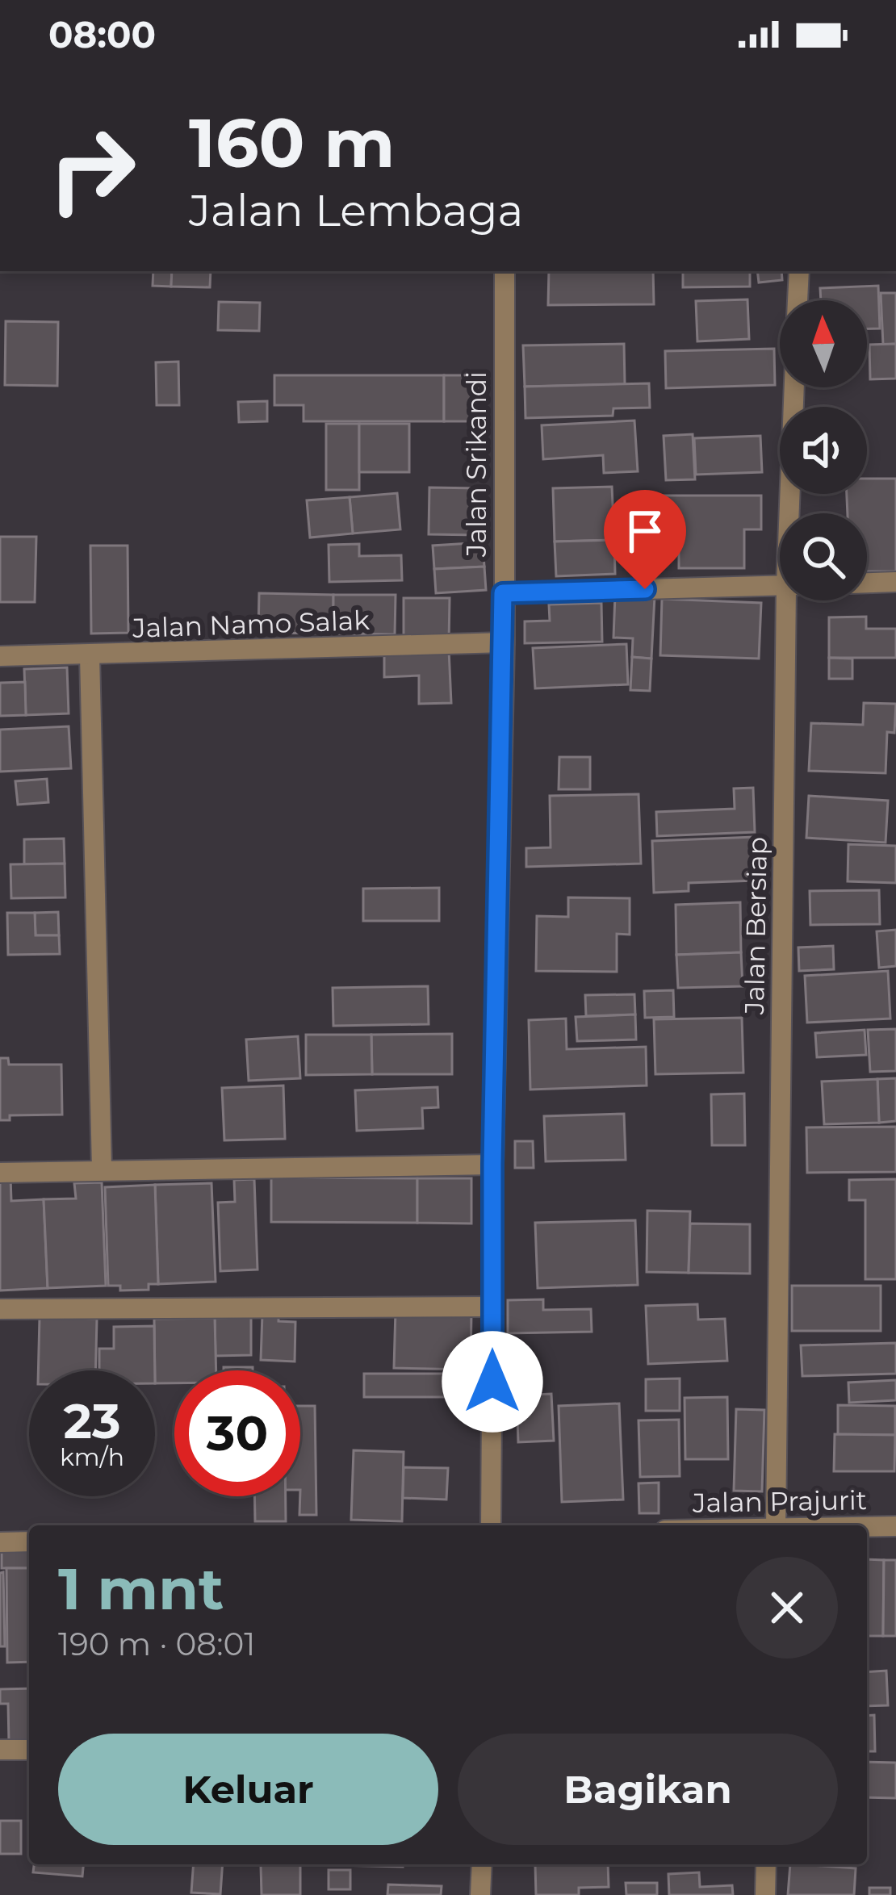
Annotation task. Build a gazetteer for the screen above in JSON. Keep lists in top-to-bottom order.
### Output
{
  "streets": {
    "street": [
      "Jalan Srikandi",
      "Jalan Namo Salak",
      "Jalan Bersiap",
      "Jalan Prajurit"
    ]
  },
  "crossings": [
    ["Jalan Srikandi", "Jalan Namo Salak"]
  ],
  "north": "top",
  "page": {
    "status": "08:00",
    "turn": ["160 m", "Jalan Lembaga"],
    "speed": "23 km/h",
    "limit": "30",
    "heading": ["1 mnt", "190 m · 08:01"],
    "buttons": ["Keluar", "Bagikan"]
  }
}
